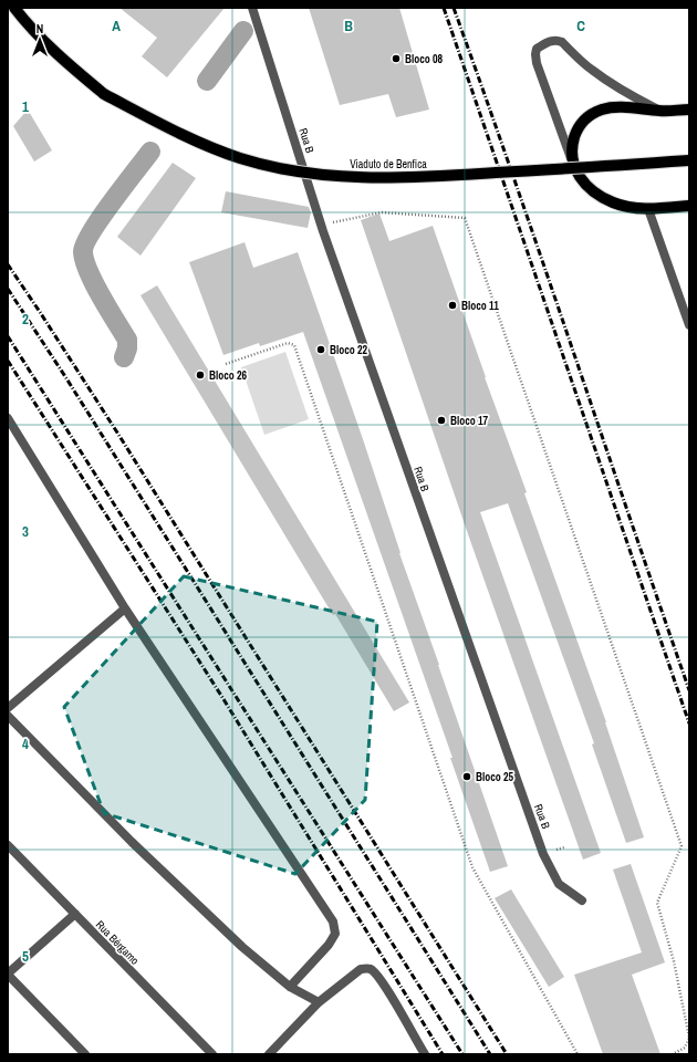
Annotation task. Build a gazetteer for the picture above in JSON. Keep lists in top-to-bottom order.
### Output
{
  "streets": {
    "main road": ["Viaduto de Benfica"],
    "street": ["Rua B", "Rua Bérgamo"]
  },
  "places": [
    "Bloco 08",
    "Bloco 11",
    "Bloco 22",
    "Bloco 26",
    "Bloco 17",
    "Bloco 25"
  ],
  "north": "top",
  "grid": {
    "columns": ["A", "B", "C"],
    "rows": [
      "1",
      "2",
      "3",
      "4",
      "5"
    ]
  }
}
